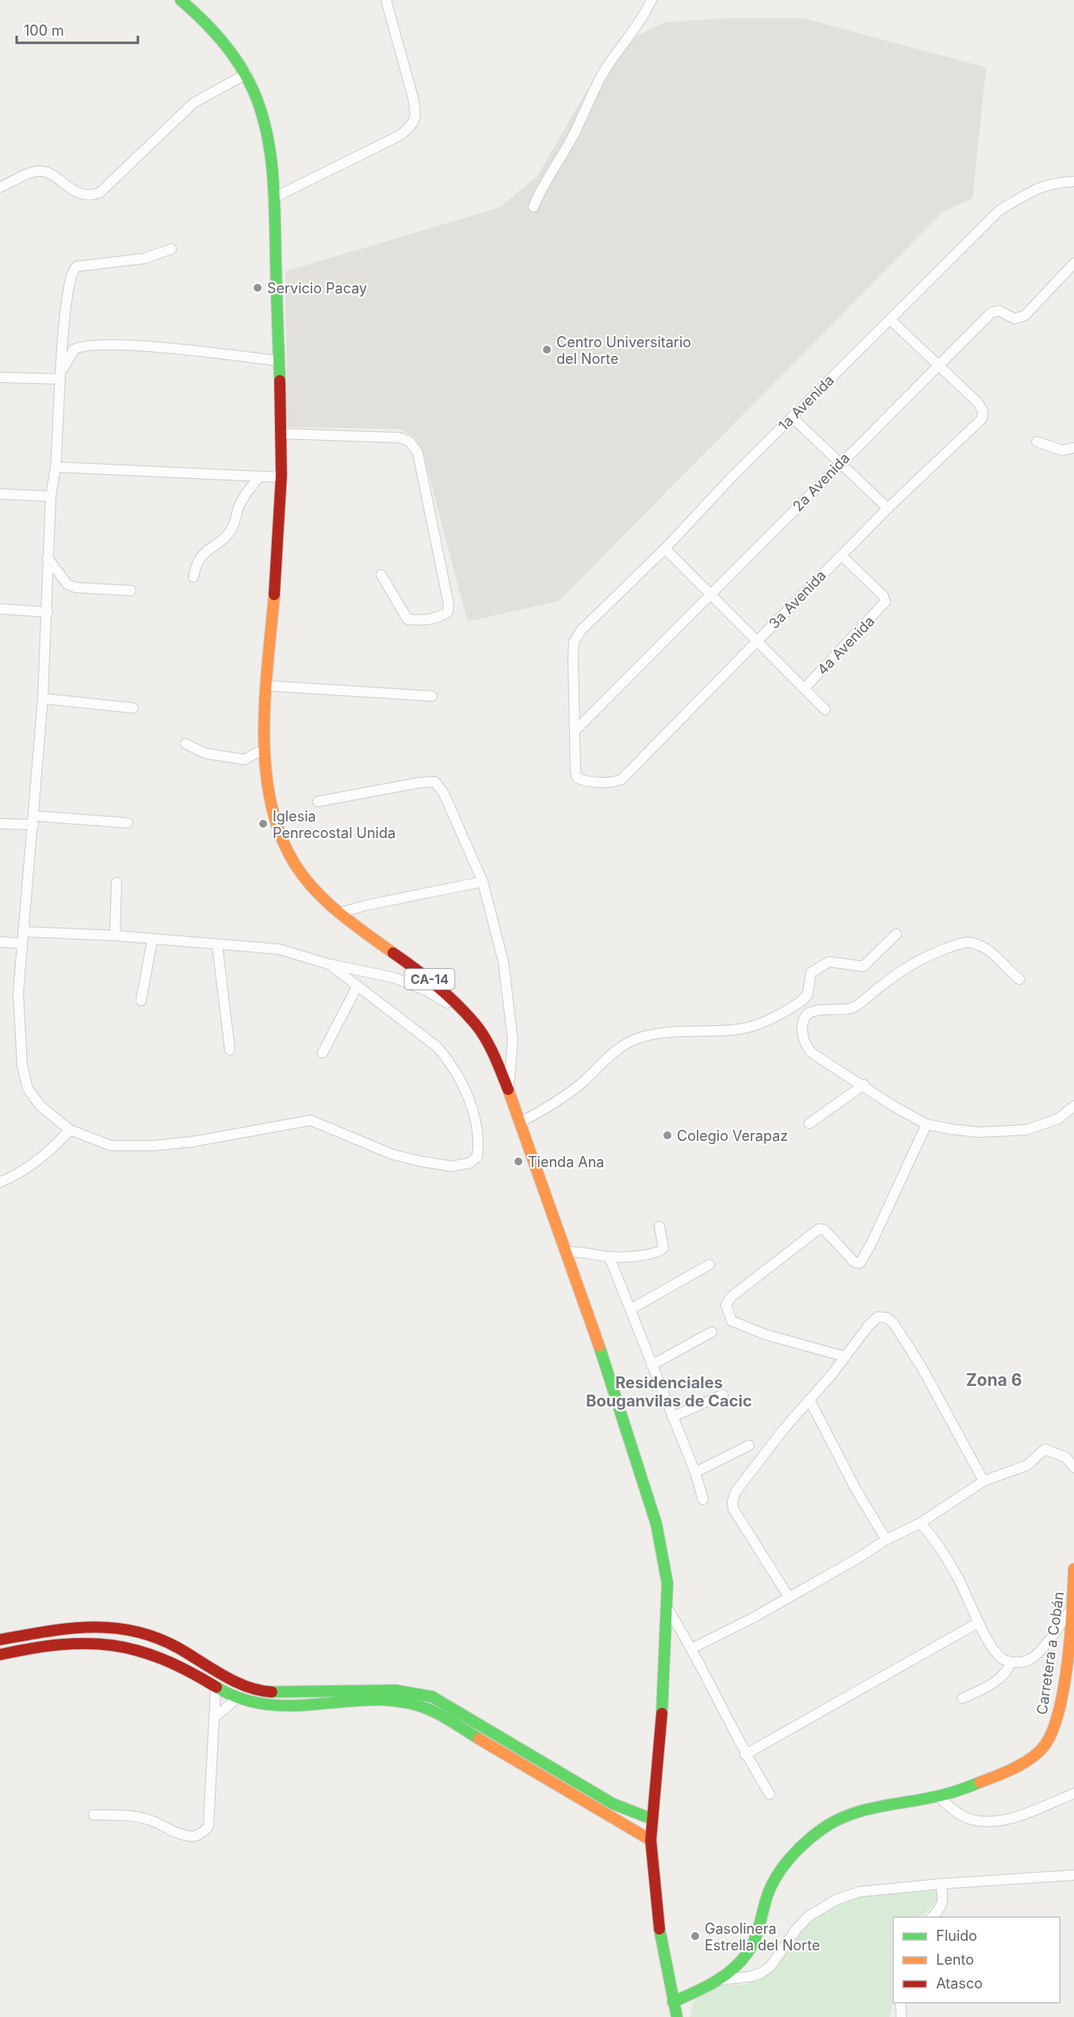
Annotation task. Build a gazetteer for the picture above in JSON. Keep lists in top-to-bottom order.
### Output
{
  "streets": {
    "main road": ["CA-14", "Carretera a Cobán"],
    "street": [
      "1a Avenida",
      "2a Avenida",
      "3a Avenida",
      "4a Avenida"
    ]
  },
  "crossings": [
    ["1a Avenida", "2a Avenida"],
    ["1a Avenida", "3a Avenida"],
    ["2a Avenida", "3a Avenida"],
    ["3a Avenida", "4a Avenida"],
    ["CA-14", "Carretera a Cobán"]
  ],
  "districts": ["Zona 6", "Residenciales Bouganvilas de Cacic"],
  "places": [
    "Servicio Pacay",
    "Centro Universitario del Norte",
    "Iglesia Penrecostal Unida",
    "Colegio Verapaz",
    "Tienda Ana",
    "Gasolinera Estrella del Norte"
  ],
  "legend": ["Fluido", "Lento", "Atasco"],
  "scale_bar": "100 m"
}
